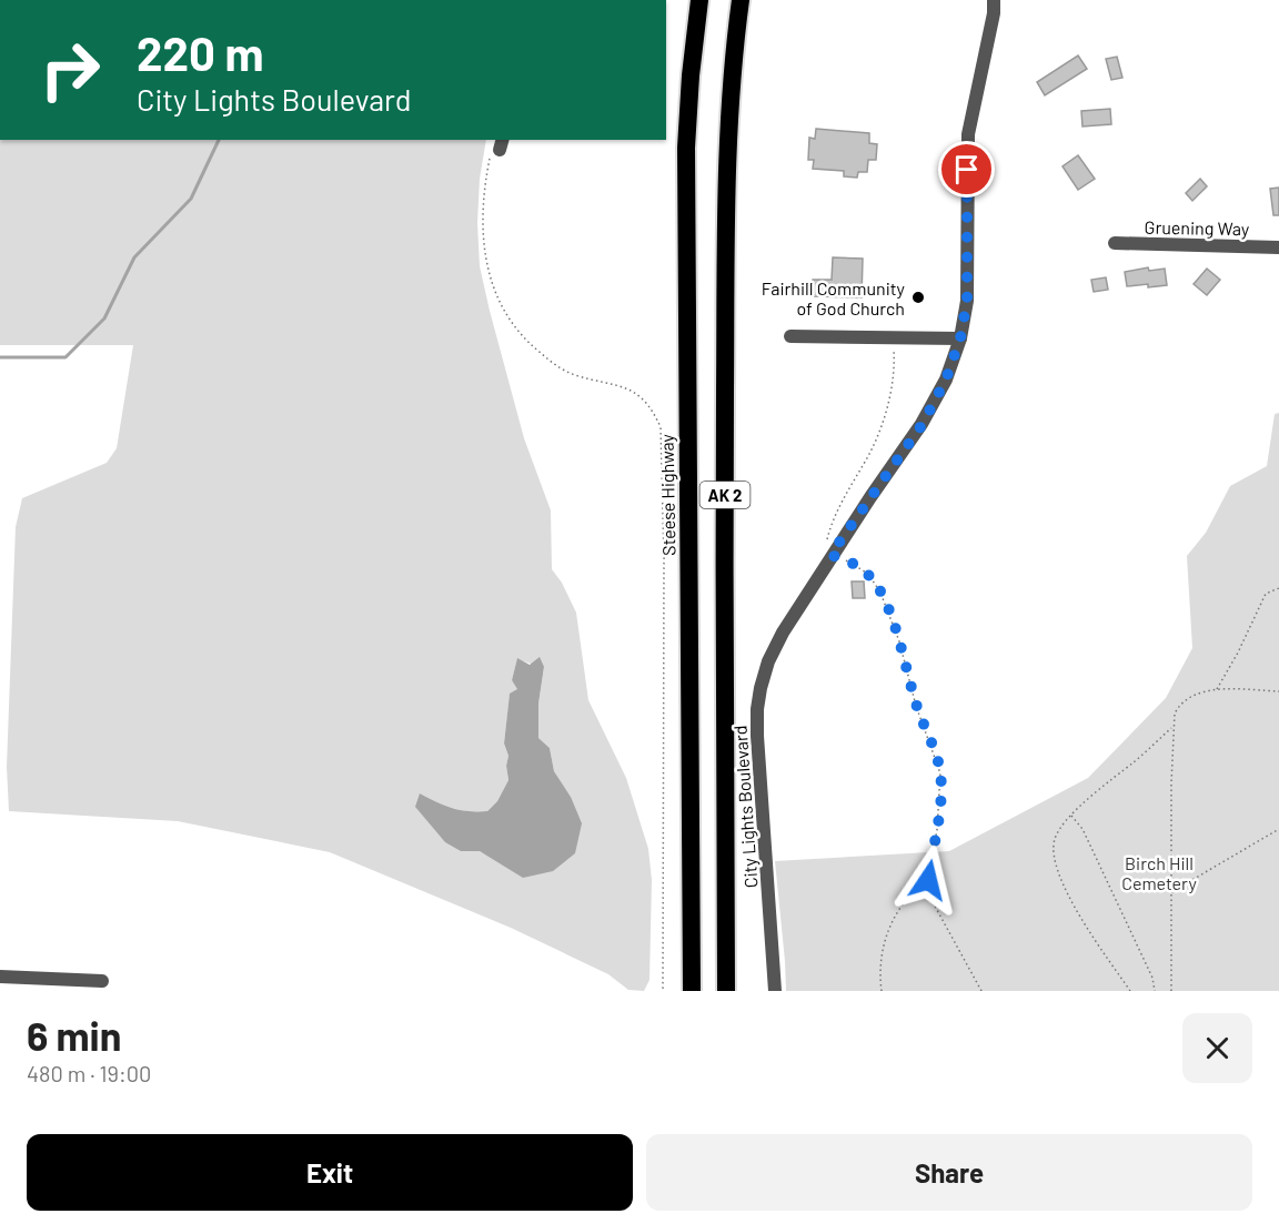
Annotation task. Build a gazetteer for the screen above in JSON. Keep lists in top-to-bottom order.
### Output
{
  "streets": {
    "highway": ["Steese Highway", "AK 2"],
    "street": ["Gruening Way", "City Lights Boulevard"]
  },
  "parks": ["Birch Hill Cemetery"],
  "places": ["Fairhill Community of God Church"],
  "page": {
    "turn": ["220 m", "City Lights Boulevard"],
    "heading": ["6 min", "480 m · 19:00"],
    "buttons": ["Exit", "Share"]
  }
}
